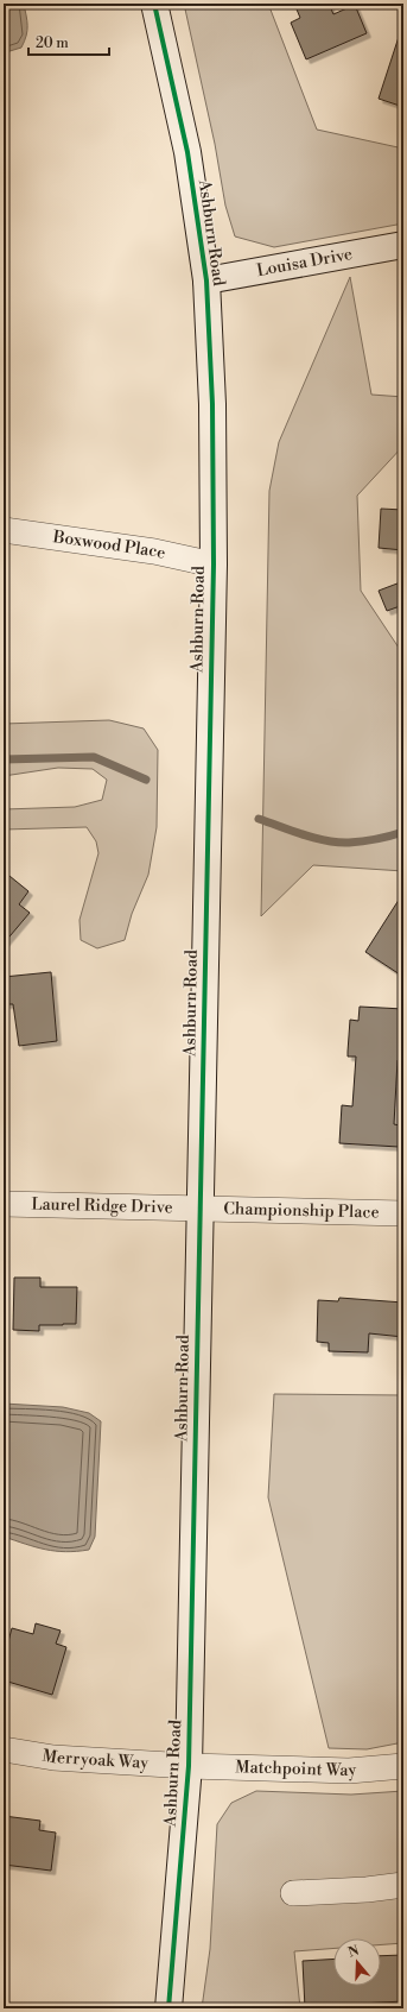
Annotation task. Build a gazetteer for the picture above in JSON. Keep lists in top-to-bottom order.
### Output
{
  "streets": {
    "street": [
      "Ashburn Road",
      "Louisa Drive",
      "Boxwood Place",
      "Laurel Ridge Drive",
      "Championship Place",
      "Merryoak Way",
      "Matchpoint Way"
    ]
  },
  "crossings": [
    ["Ashburn Road", "Louisa Drive"],
    ["Ashburn Road", "Boxwood Place"],
    ["Ashburn Road", "Laurel Ridge Drive"],
    ["Ashburn Road", "Championship Place"],
    ["Ashburn Road", "Merryoak Way"],
    ["Ashburn Road", "Matchpoint Way"],
    ["Laurel Ridge Drive", "Championship Place"],
    ["Merryoak Way", "Matchpoint Way"]
  ],
  "scale_bar": "20 m",
  "north": "top"
}
